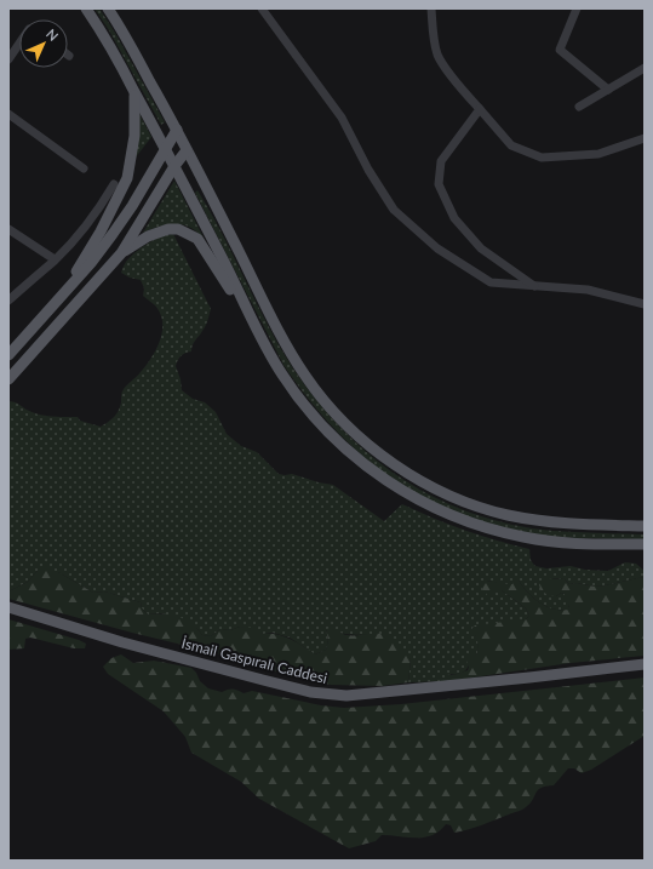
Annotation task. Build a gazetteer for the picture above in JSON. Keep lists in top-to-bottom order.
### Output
{
  "streets": {
    "main road": ["İsmail Gaspıralı Caddesi"]
  },
  "north": "top right"
}
